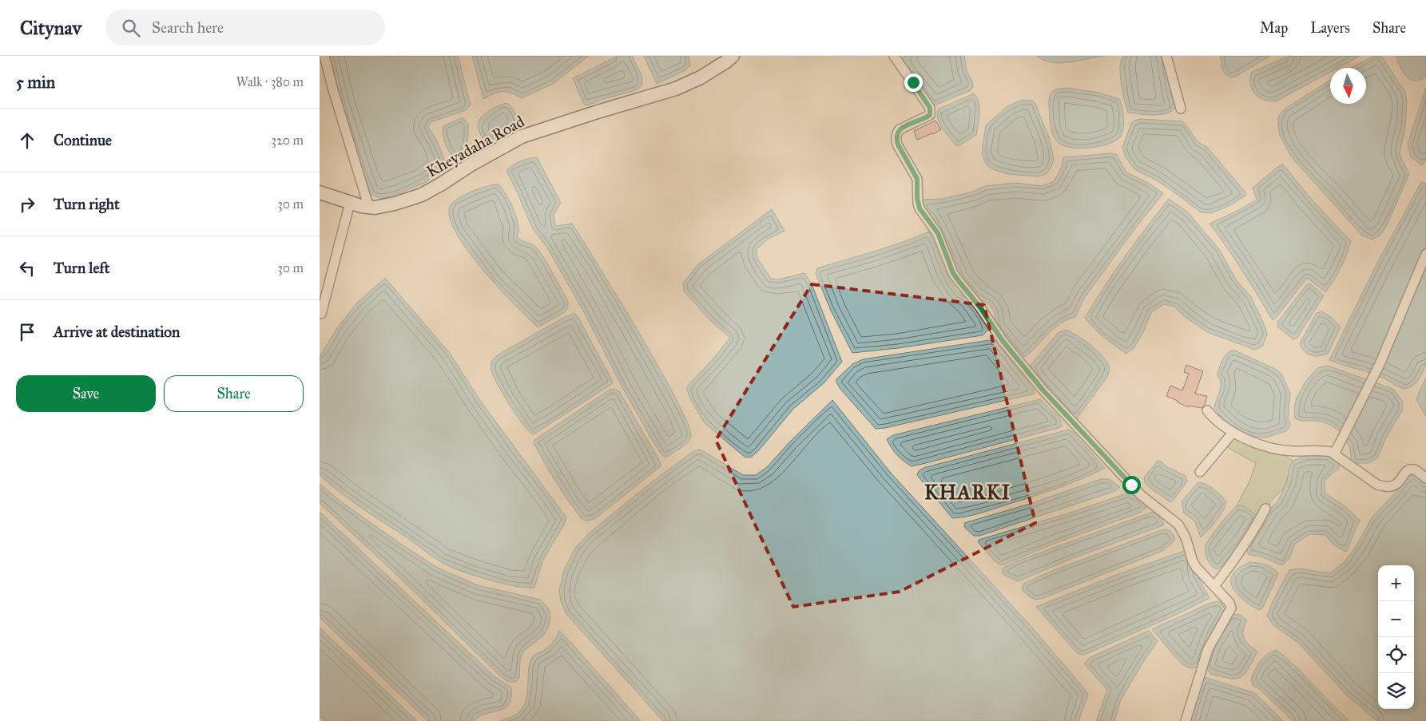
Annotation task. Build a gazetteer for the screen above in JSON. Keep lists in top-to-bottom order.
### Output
{
  "streets": {
    "main road": ["Kheyadaha Road"]
  },
  "districts": ["KHARKI"],
  "north": "bottom",
  "page": {
    "header": "Citynav",
    "search": "Search here",
    "nav": ["Map", "Layers", "Share"],
    "heading": ["5 min", "Walk · 380 m"],
    "list": [
      ["Continue", "320 m"],
      ["Turn right", "30 m"],
      ["Turn left", "30 m"],
      "Arrive at destination"
    ],
    "buttons": ["Save", "Share"],
    "map_buttons": ["+", "−"]
  }
}
